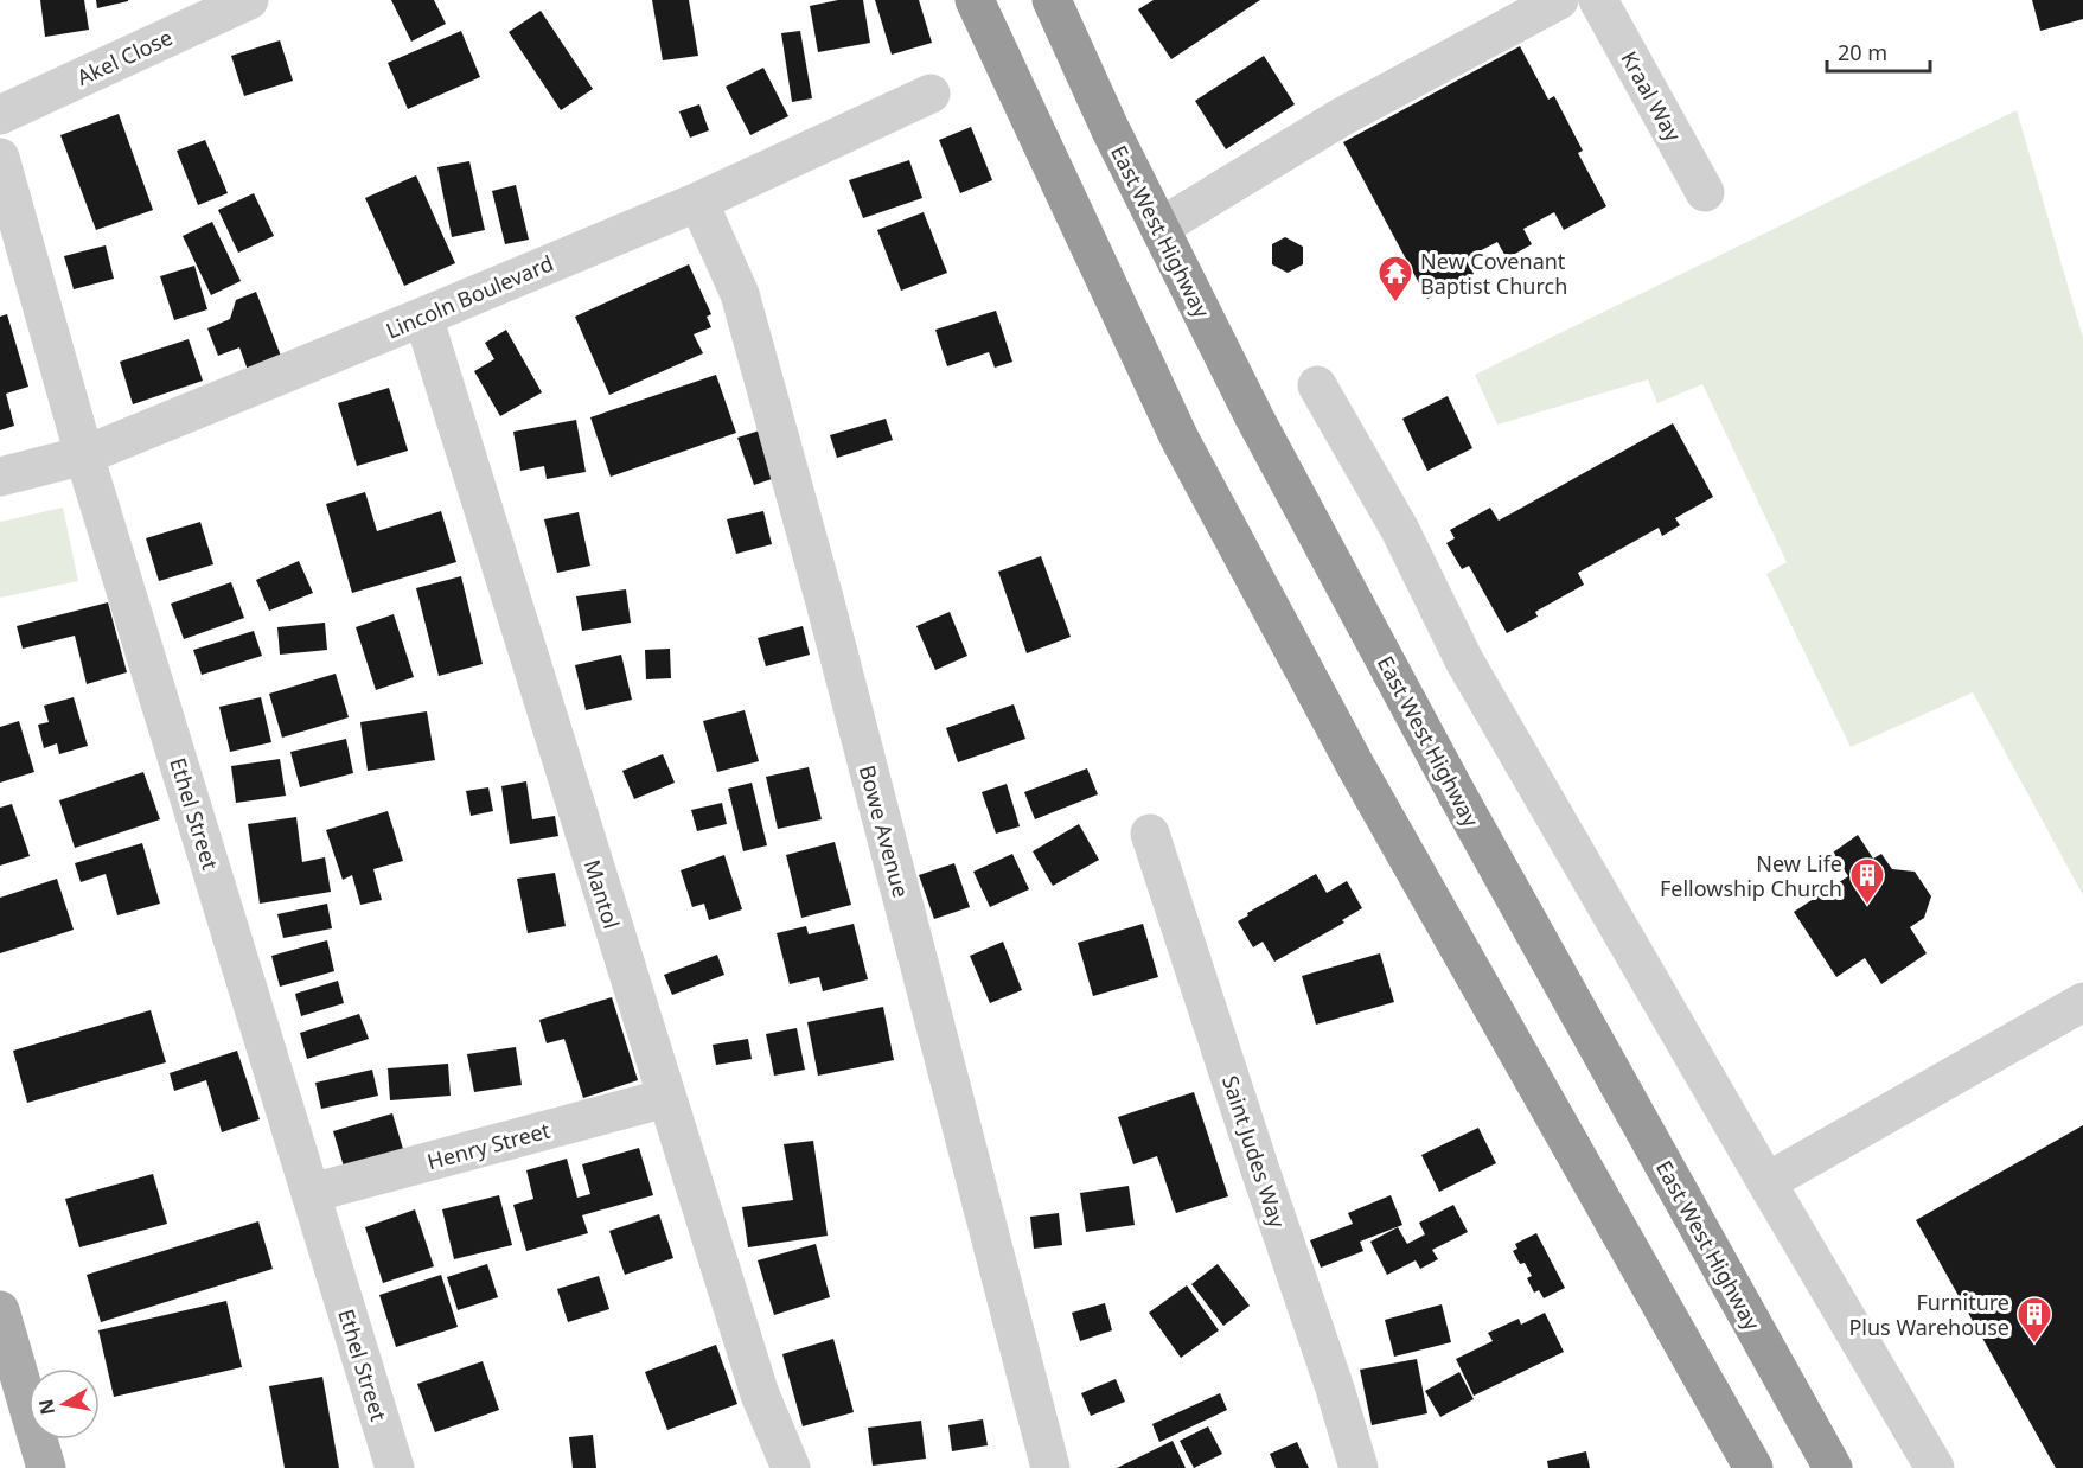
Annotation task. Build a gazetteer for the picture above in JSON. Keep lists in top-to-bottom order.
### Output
{
  "streets": {
    "highway": ["East West Highway"],
    "street": [
      "Akel Close",
      "Kraal Way",
      "Lincoln Boulevard",
      "Ethel Street",
      "Bowe Avenue",
      "Mantol",
      "Henry Street",
      "Saint Judes Way"
    ]
  },
  "crossings": [
    ["Lincoln Boulevard", "Ethel Street"],
    ["Lincoln Boulevard", "Bowe Avenue"],
    ["Lincoln Boulevard", "Mantol"],
    ["Ethel Street", "Henry Street"],
    ["Mantol", "Henry Street"]
  ],
  "places": {
    "temple": ["New Covenant Baptist Church"],
    "building": ["New Life Fellowship Church", "Furniture Plus Warehouse"]
  },
  "scale_bar": "20 m",
  "north": "left"
}
